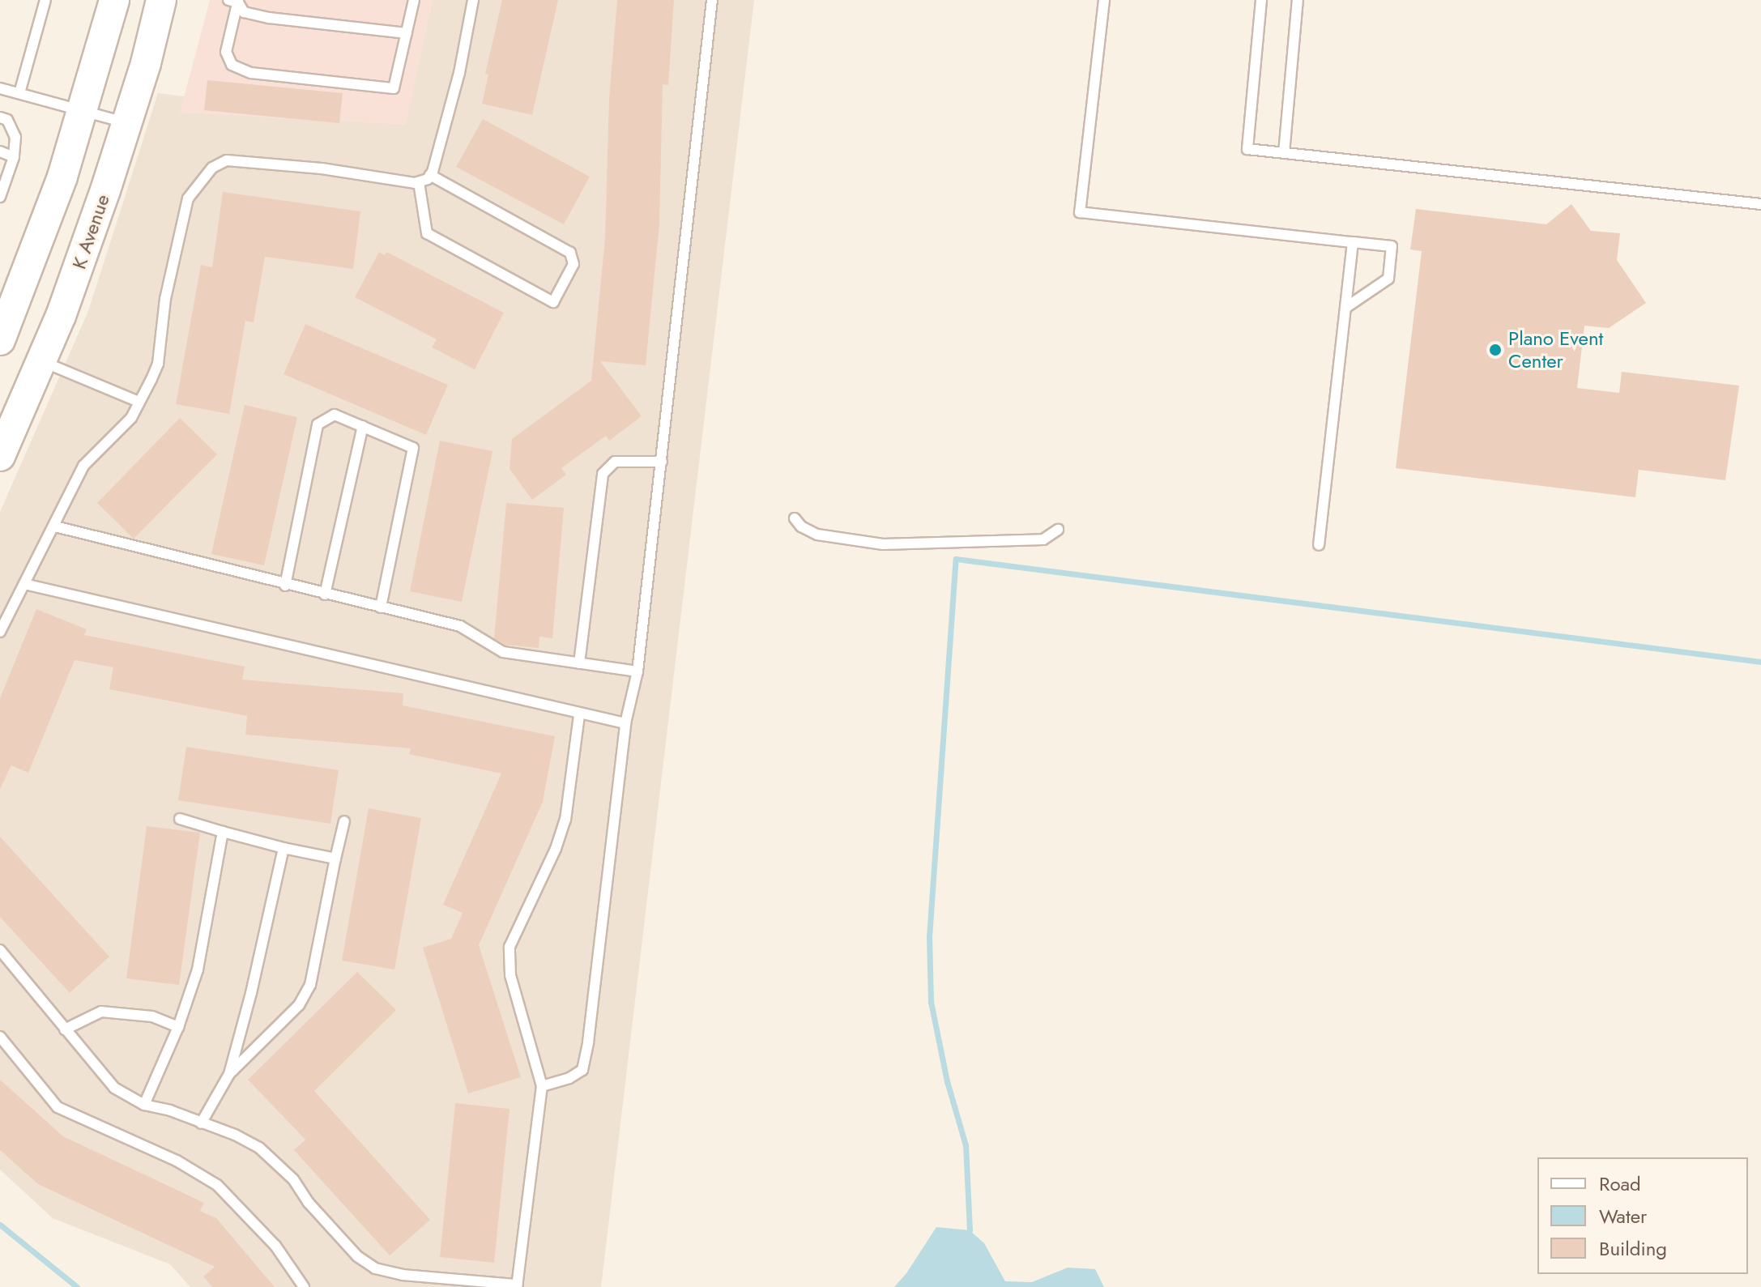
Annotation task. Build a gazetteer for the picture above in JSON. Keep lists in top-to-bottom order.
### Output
{
  "streets": {
    "main road": ["K Avenue"]
  },
  "places": ["Plano Event Center"],
  "legend": ["Road", "Water", "Building"]
}
